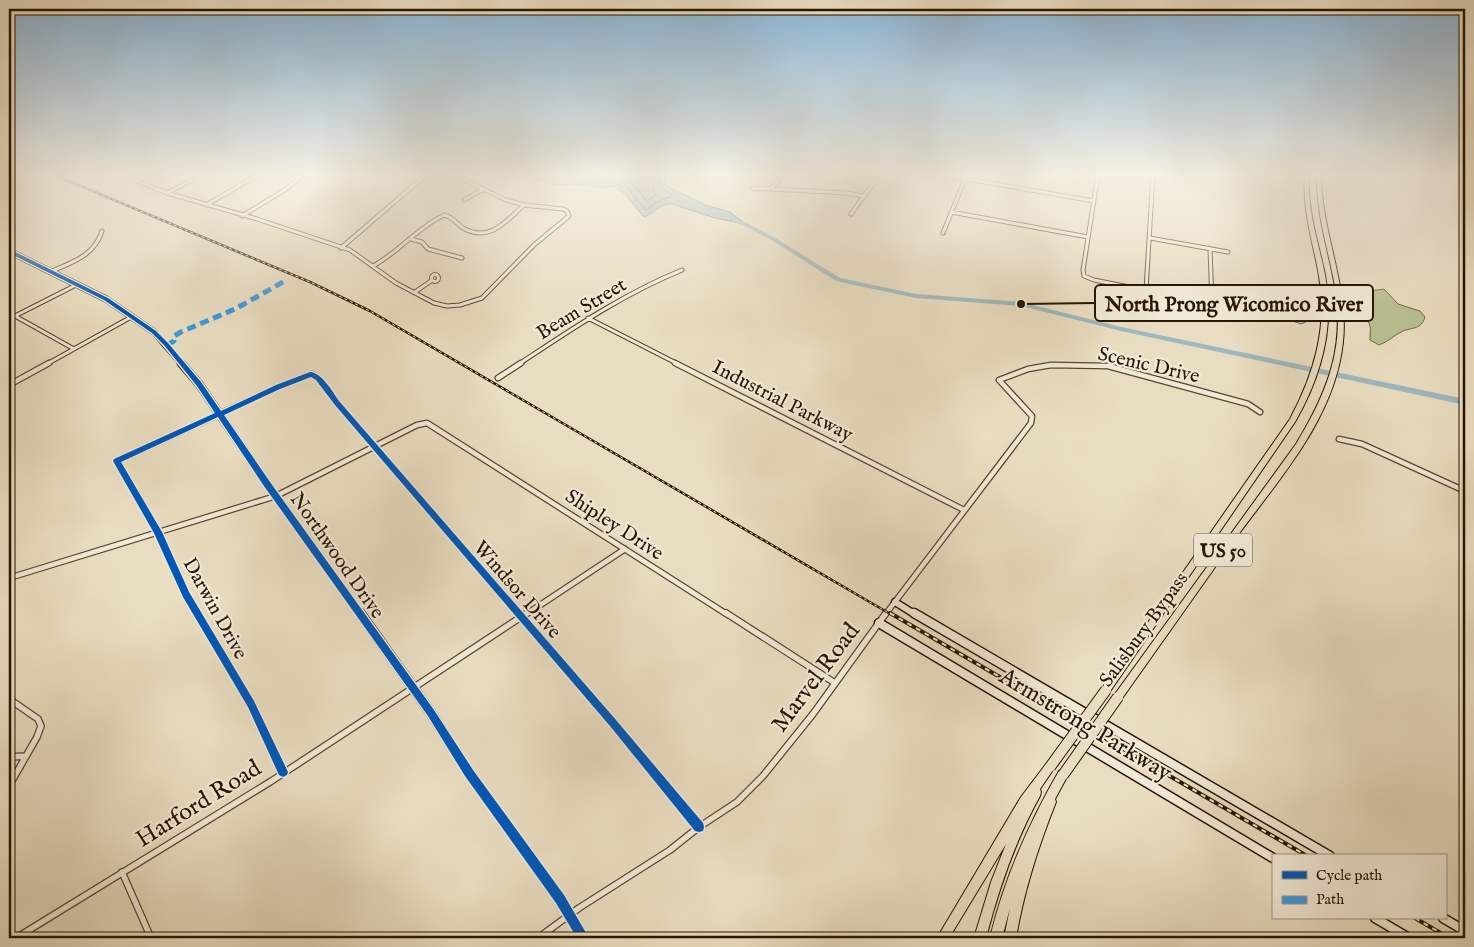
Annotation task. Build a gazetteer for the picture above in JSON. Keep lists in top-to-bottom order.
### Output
{
  "streets": {
    "highway": ["US 50", "Salisbury Bypass"],
    "street": [
      "Beam Street",
      "Scenic Drive",
      "Industrial Parkway",
      "Shipley Drive",
      "Northwood Drive",
      "Windsor Drive",
      "Darwin Drive",
      "Marvel Road",
      "Armstrong Parkway",
      "Harford Road"
    ]
  },
  "crossings": [
    ["Beam Street", "Industrial Parkway"],
    ["Scenic Drive", "Marvel Road"],
    ["Industrial Parkway", "Marvel Road"],
    ["Shipley Drive", "Northwood Drive"],
    ["Shipley Drive", "Windsor Drive"],
    ["Shipley Drive", "Darwin Drive"],
    ["Shipley Drive", "Marvel Road"],
    ["Shipley Drive", "Harford Road"],
    ["Northwood Drive", "Windsor Drive"],
    ["Northwood Drive", "Darwin Drive"],
    ["Northwood Drive", "Marvel Road"],
    ["Northwood Drive", "Harford Road"],
    ["Windsor Drive", "Darwin Drive"],
    ["Windsor Drive", "Marvel Road"],
    ["Windsor Drive", "Harford Road"],
    ["Darwin Drive", "Harford Road"],
    ["Marvel Road", "Armstrong Parkway"]
  ],
  "places": ["North Prong Wicomico River"],
  "legend": ["Cycle path", "Path"]
}
